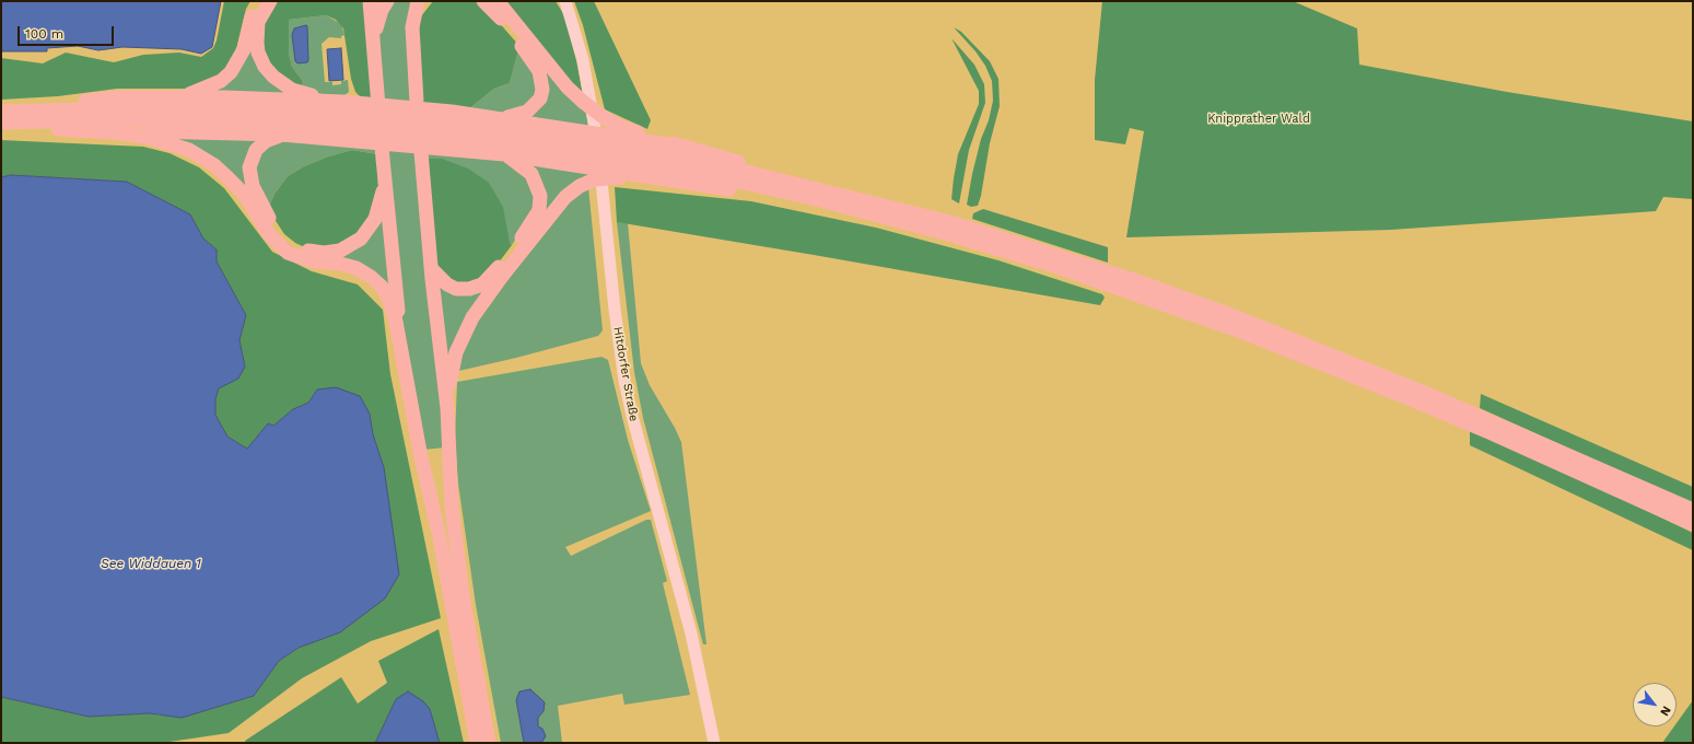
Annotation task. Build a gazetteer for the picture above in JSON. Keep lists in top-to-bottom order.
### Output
{
  "streets": {
    "main road": ["Hitdorfer Straße"]
  },
  "water": ["See Widdauen 1"],
  "parks": ["Knipprather Wald"],
  "scale_bar": "100 m",
  "north": "bottom right"
}
